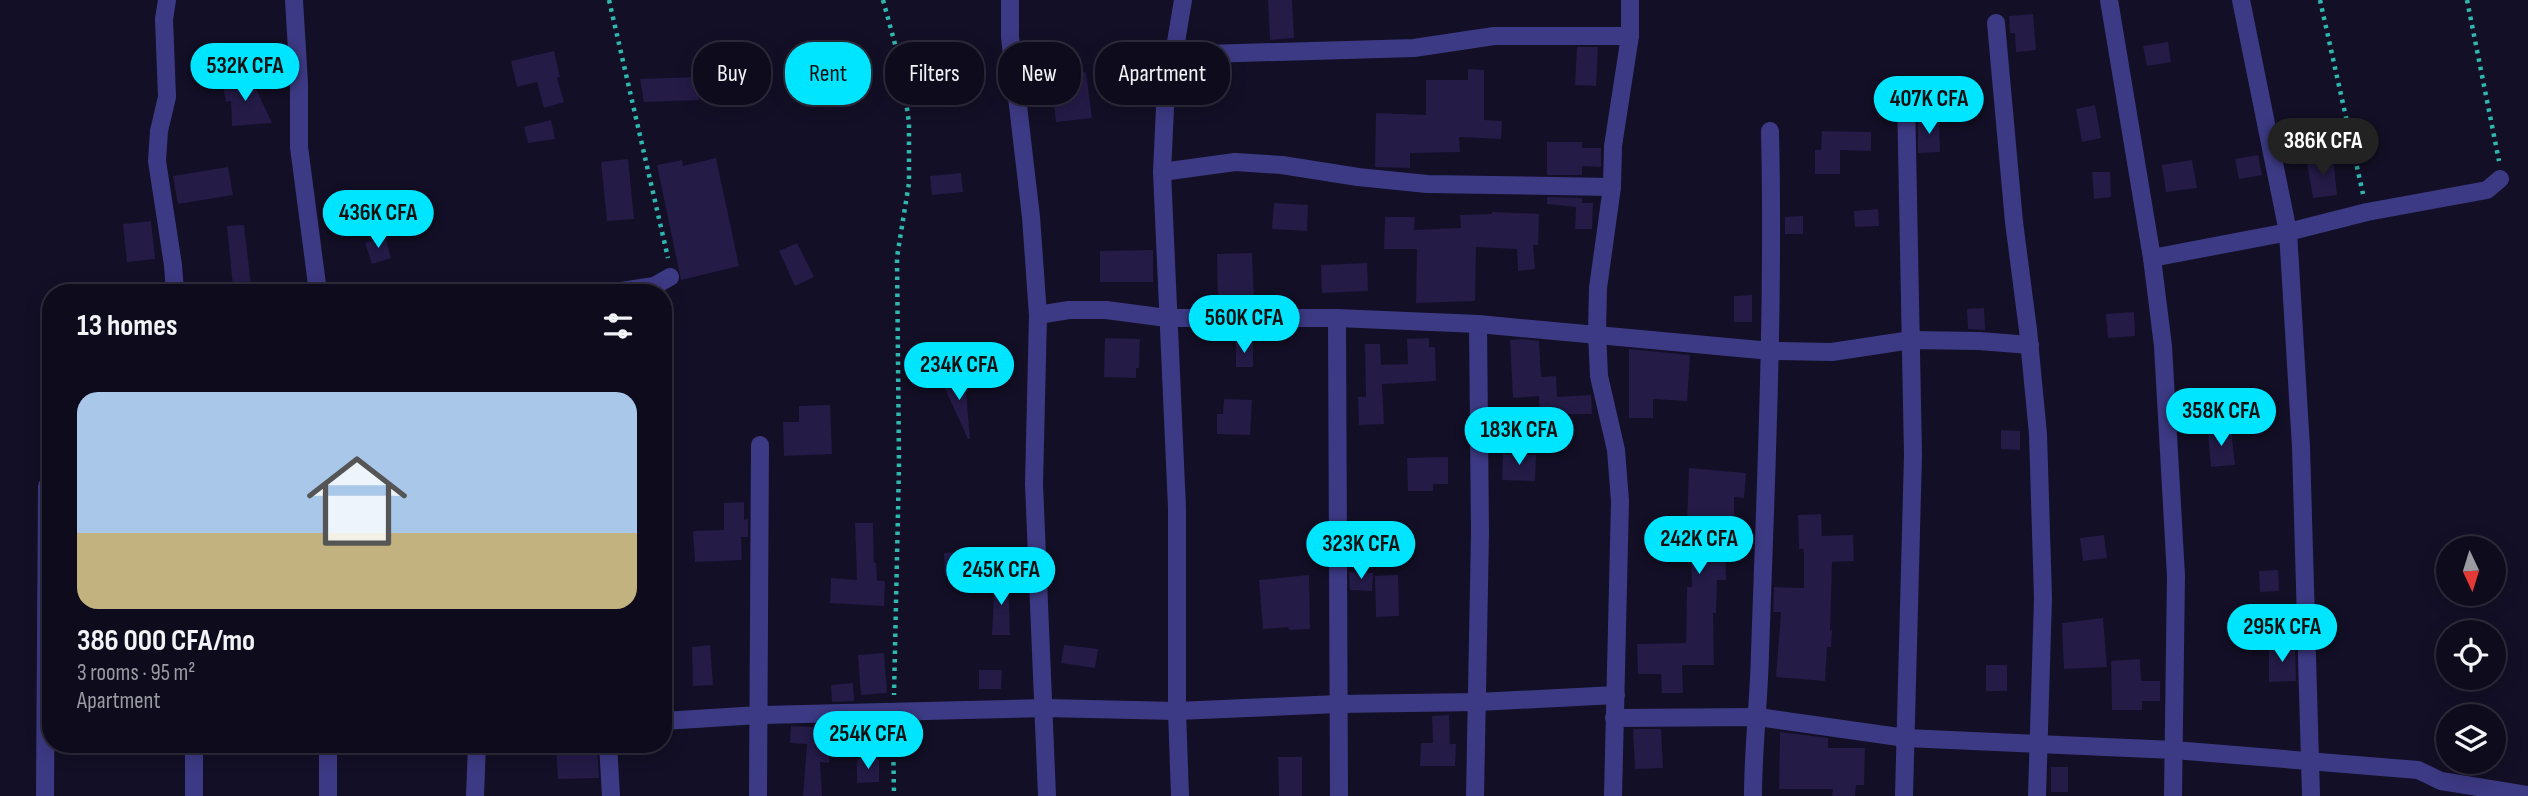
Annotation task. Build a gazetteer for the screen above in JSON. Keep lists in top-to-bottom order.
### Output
{
  "north": "bottom",
  "page": {
    "chip": [
      "Buy",
      "Rent",
      "Filters",
      "New",
      "Apartment"
    ],
    "price": [
      "532K CFA",
      "407K CFA",
      "386K CFA",
      "436K CFA",
      "560K CFA",
      "234K CFA",
      "358K CFA",
      "183K CFA",
      "242K CFA",
      "323K CFA",
      "245K CFA",
      "295K CFA",
      "254K CFA"
    ],
    "heading": "13 homes",
    "list": [
      {
        "name": "386 000 CFA/mo",
        "note": "3 rooms · 95 m² · Apartment"
      }
    ]
  }
}
